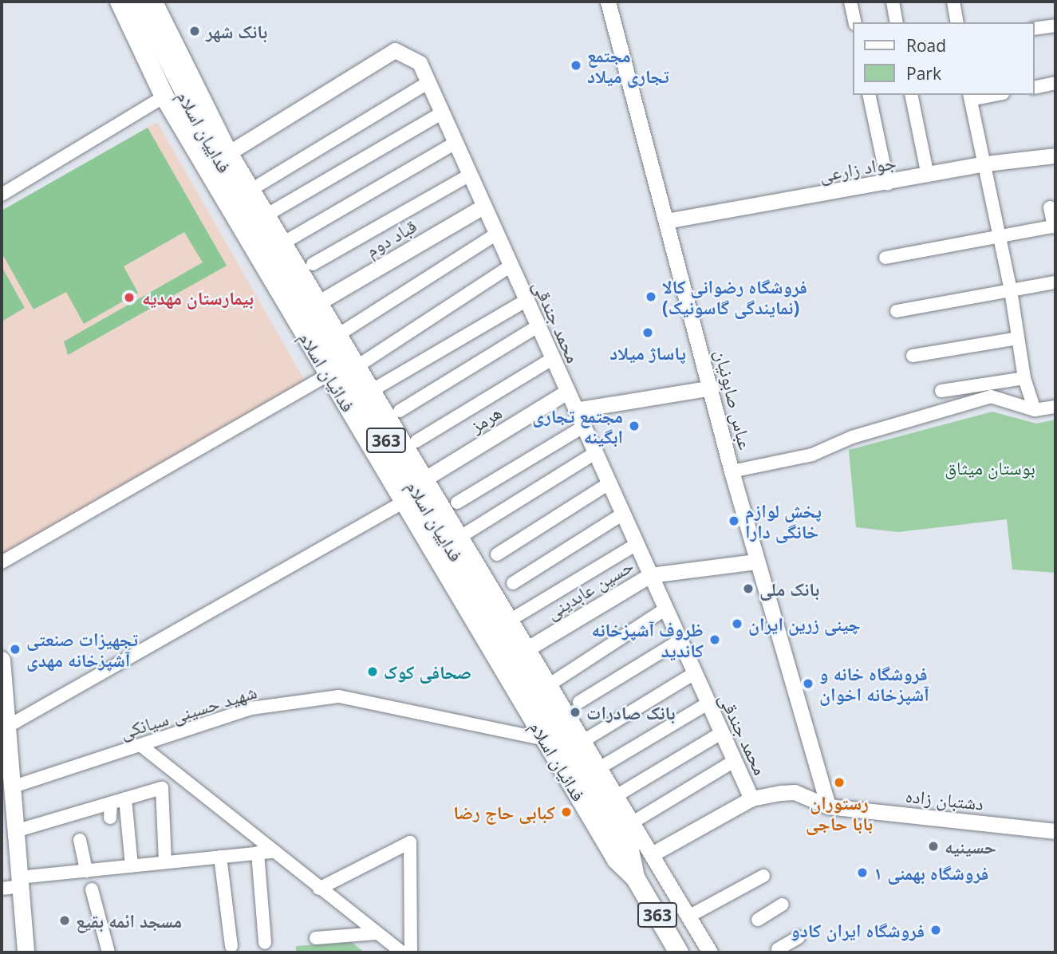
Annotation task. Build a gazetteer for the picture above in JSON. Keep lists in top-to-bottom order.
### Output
{
  "streets": {
    "main road": ["فداییان اسلام", "فدائیان اسلام", "363"],
    "street": [
      "جواد زارعی",
      "قباد دوم",
      "محمد جندقی",
      "عباس صابونیان",
      "هرمز",
      "حسین عابدینی",
      "شهید حسینی سیانکی",
      "دشتبان زاده"
    ]
  },
  "crossings": [
    ["فداییان اسلام", "محمد جندقی"],
    ["فداییان اسلام", "فدائیان اسلام"],
    ["فداییان اسلام", "حسین عابدینی"],
    ["جواد زارعی", "عباس صابونیان"],
    ["قباد دوم", "محمد جندقی"],
    ["محمد جندقی", "هرمز"],
    ["محمد جندقی", "حسین عابدینی"],
    ["محمد جندقی", "دشتبان زاده"],
    ["فدائیان اسلام", "شهید حسینی سیانکی"],
    ["عباس صابونیان", "حسین عابدینی"],
    ["عباس صابونیان", "دشتبان زاده"]
  ],
  "parks": ["بوستان میثاق"],
  "places": [
    "بانک شهر",
    "مجتمع تجاری میلاد",
    "فروشگاه رضوانی کالا (نمایندگی گاسونیک)",
    "بیمارستان مهدیه",
    "پاساژ میلاد",
    "مجتمع تجاری ابگینه",
    "پخش لوازم خانگی دارا",
    "بانک ملی",
    "چینی زرین ایران",
    "ظروف آشپزخانه كانديد",
    "تجهیزات صنعتی آشپزخانه مهدی",
    "صحافی کوک",
    "فروشگاه خانه و آشپزخانه اخوان",
    "بانک صادرات",
    "رستوران بابا حاجی",
    "کبابی حاج رضا",
    "حسینیه",
    "فروشگاه بهمنی ۱",
    "مسجد ائمه بقیع",
    "فروشگاه ایران کادو"
  ],
  "legend": ["Road", "Park"]
}
